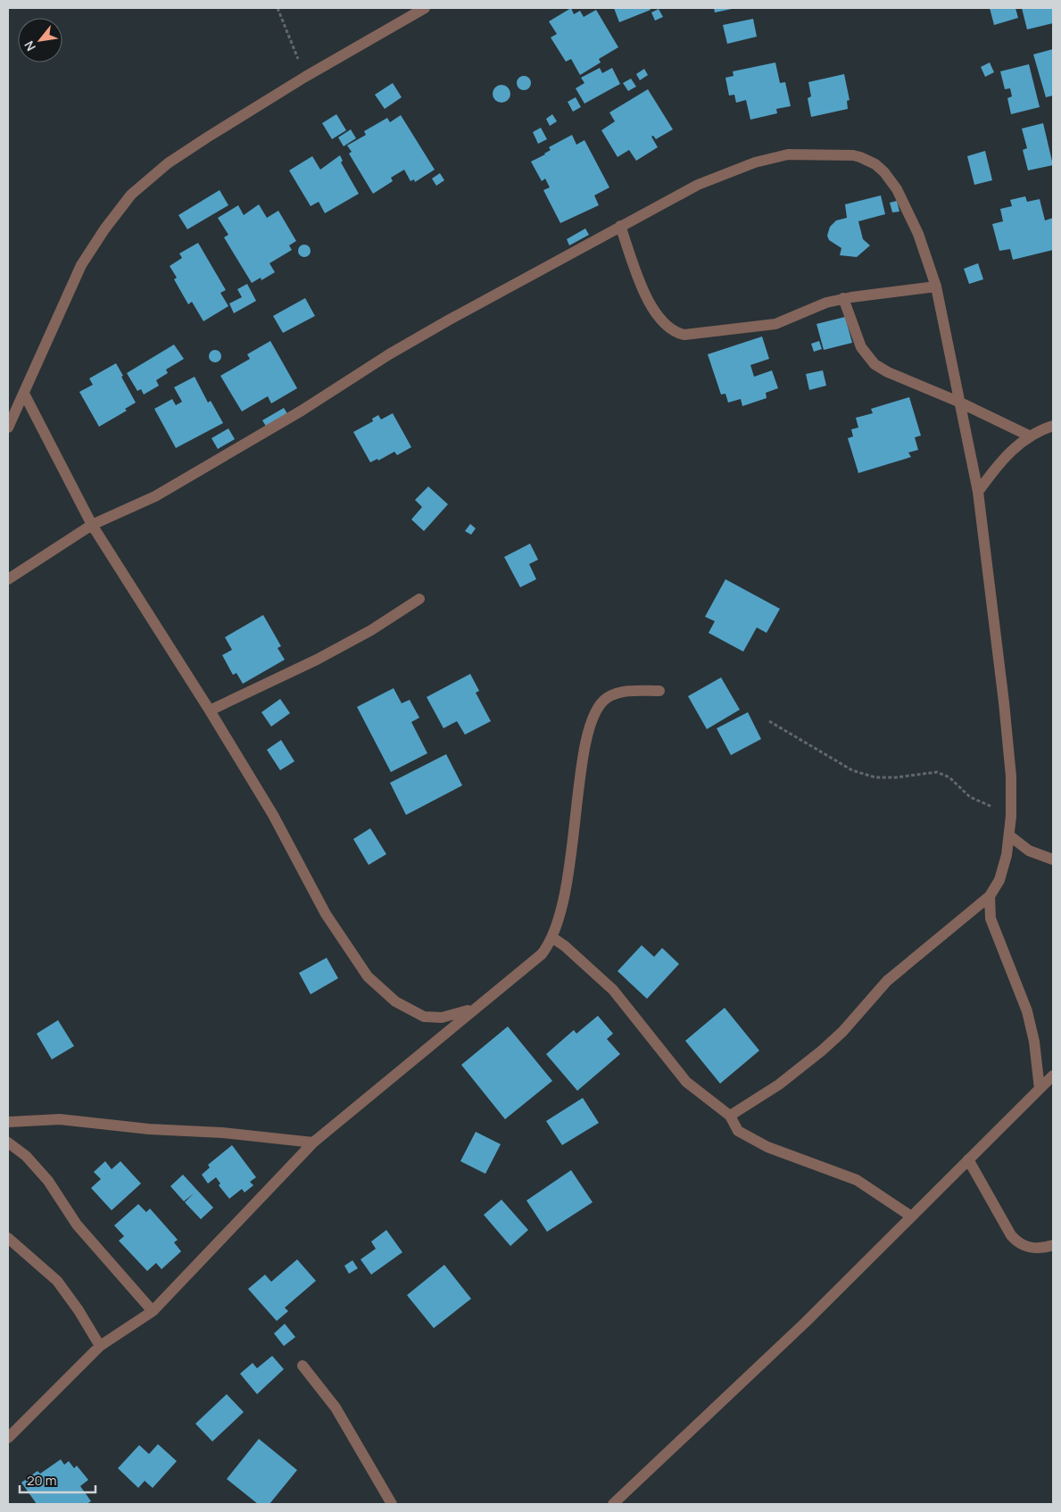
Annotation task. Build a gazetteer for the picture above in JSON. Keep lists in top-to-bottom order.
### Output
{
  "scale_bar": "20 m",
  "north": "bottom left"
}
